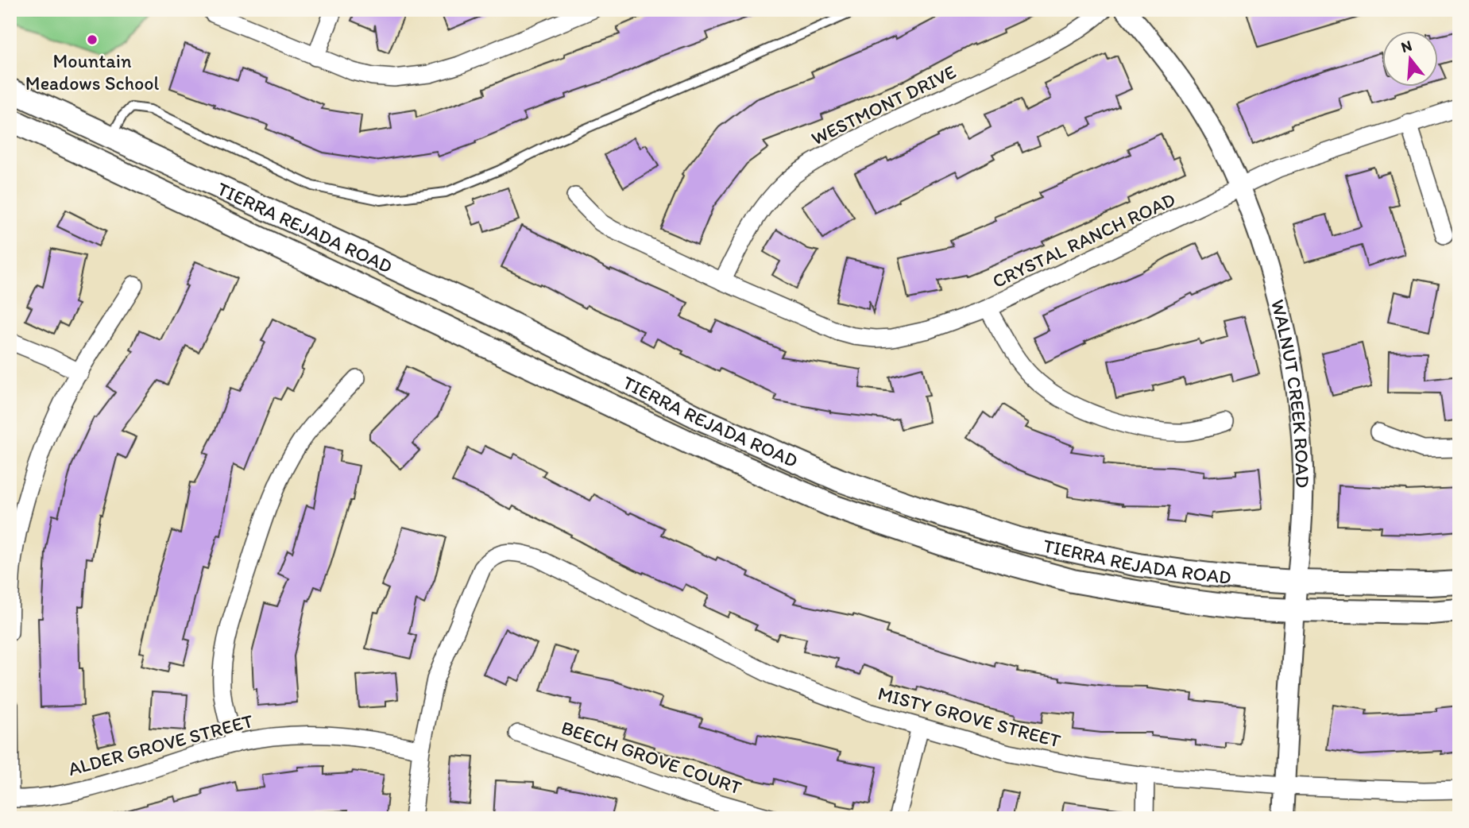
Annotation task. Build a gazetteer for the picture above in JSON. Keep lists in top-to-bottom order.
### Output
{
  "streets": {
    "main road": ["TIERRA REJADA ROAD"],
    "street": [
      "WESTMONT DRIVE",
      "CRYSTAL RANCH ROAD",
      "WALNUT CREEK ROAD",
      "MISTY GROVE STREET",
      "ALDER GROVE STREET",
      "BEECH GROVE COURT"
    ]
  },
  "crossings": [
    ["WESTMONT DRIVE", "CRYSTAL RANCH ROAD"],
    ["TIERRA REJADA ROAD", "WALNUT CREEK ROAD"],
    ["CRYSTAL RANCH ROAD", "WALNUT CREEK ROAD"],
    ["WALNUT CREEK ROAD", "MISTY GROVE STREET"],
    ["MISTY GROVE STREET", "ALDER GROVE STREET"]
  ],
  "places": ["Mountain Meadows School"],
  "north": "top"
}
